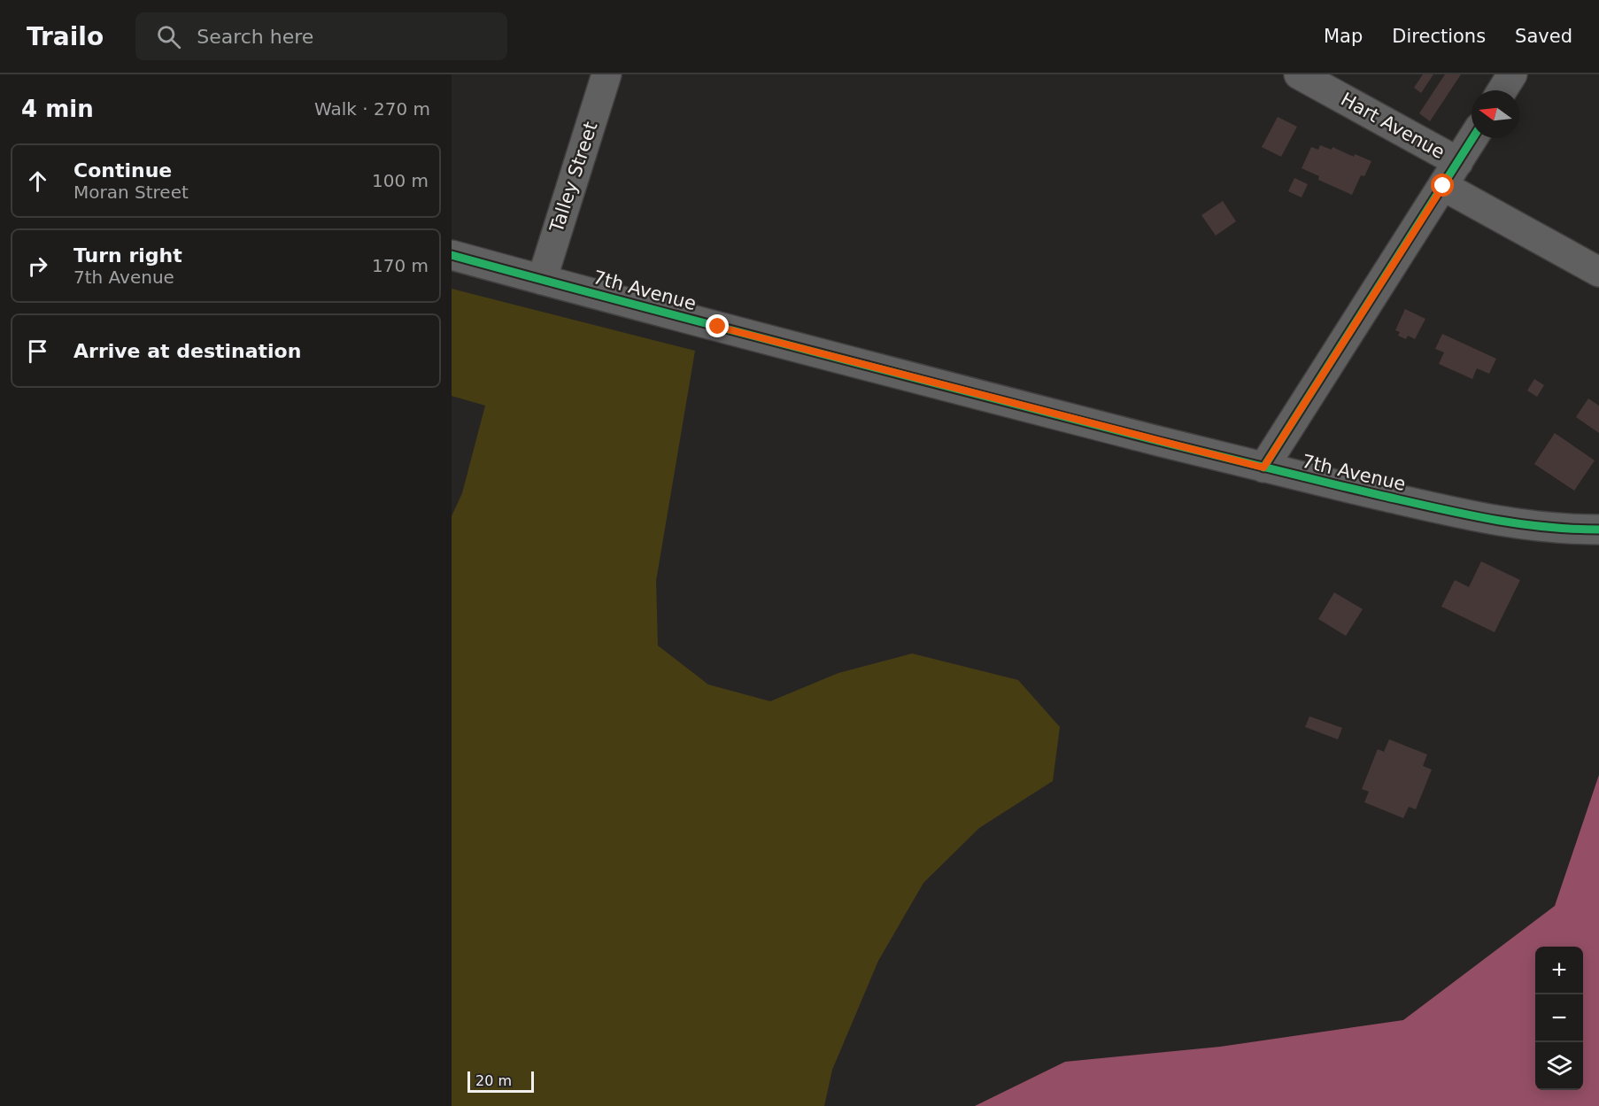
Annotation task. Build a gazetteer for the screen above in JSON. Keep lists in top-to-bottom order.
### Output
{
  "streets": {
    "street": ["Hart Avenue", "Talley Street", "7th Avenue"]
  },
  "crossings": [
    ["Talley Street", "7th Avenue"]
  ],
  "scale_bar": "20 m",
  "north": "left",
  "page": {
    "header": "Trailo",
    "search": "Search here",
    "nav": ["Map", "Directions", "Saved"],
    "heading": ["4 min", "Walk · 270 m"],
    "list": [
      ["Continue", "Moran Street", "100 m"],
      ["Turn right", "7th Avenue", "170 m"],
      "Arrive at destination"
    ],
    "map_buttons": ["+", "−"],
    "scale": "20 m"
  }
}
